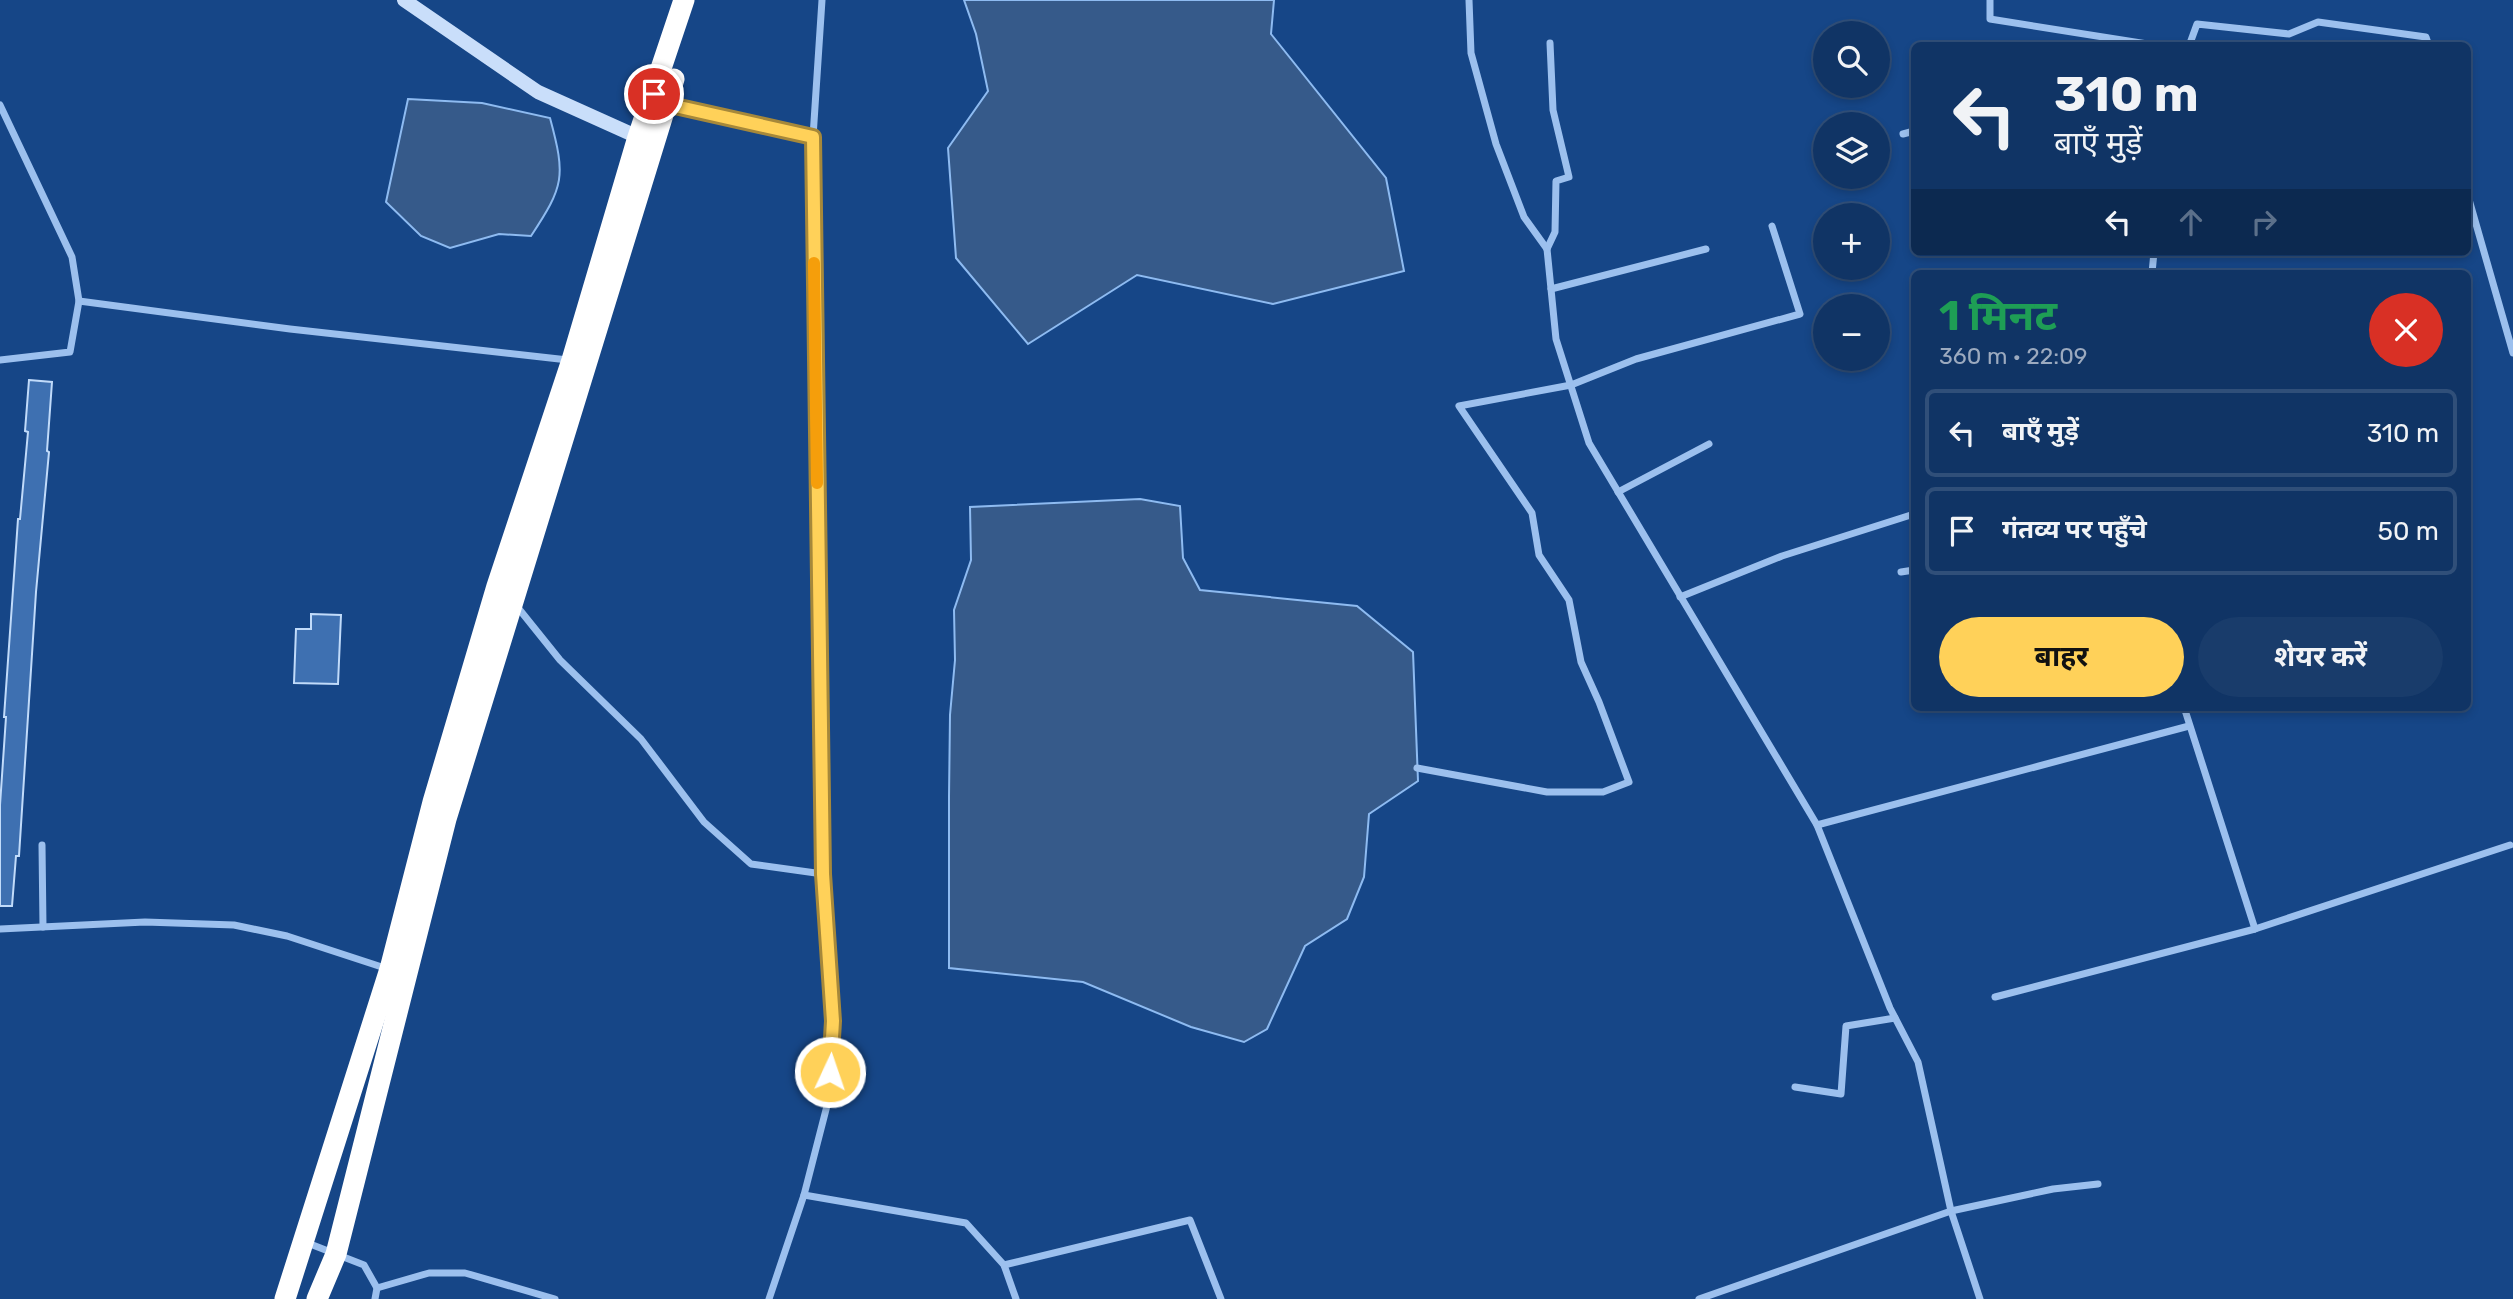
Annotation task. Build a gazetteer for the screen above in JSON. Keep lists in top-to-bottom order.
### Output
{
  "page": {
    "map_buttons": ["+", "−"],
    "turn": ["310 m", "बाएँ मुड़ें"],
    "heading": ["1 मिनट", "360 m · 22:09"],
    "list": [
      {
        "name": "बाएँ मुड़ें",
        "value": "310 m"
      },
      {
        "name": "गंतव्य पर पहुँचे",
        "value": "50 m"
      }
    ],
    "buttons": ["बाहर", "शेयर करें"]
  }
}
